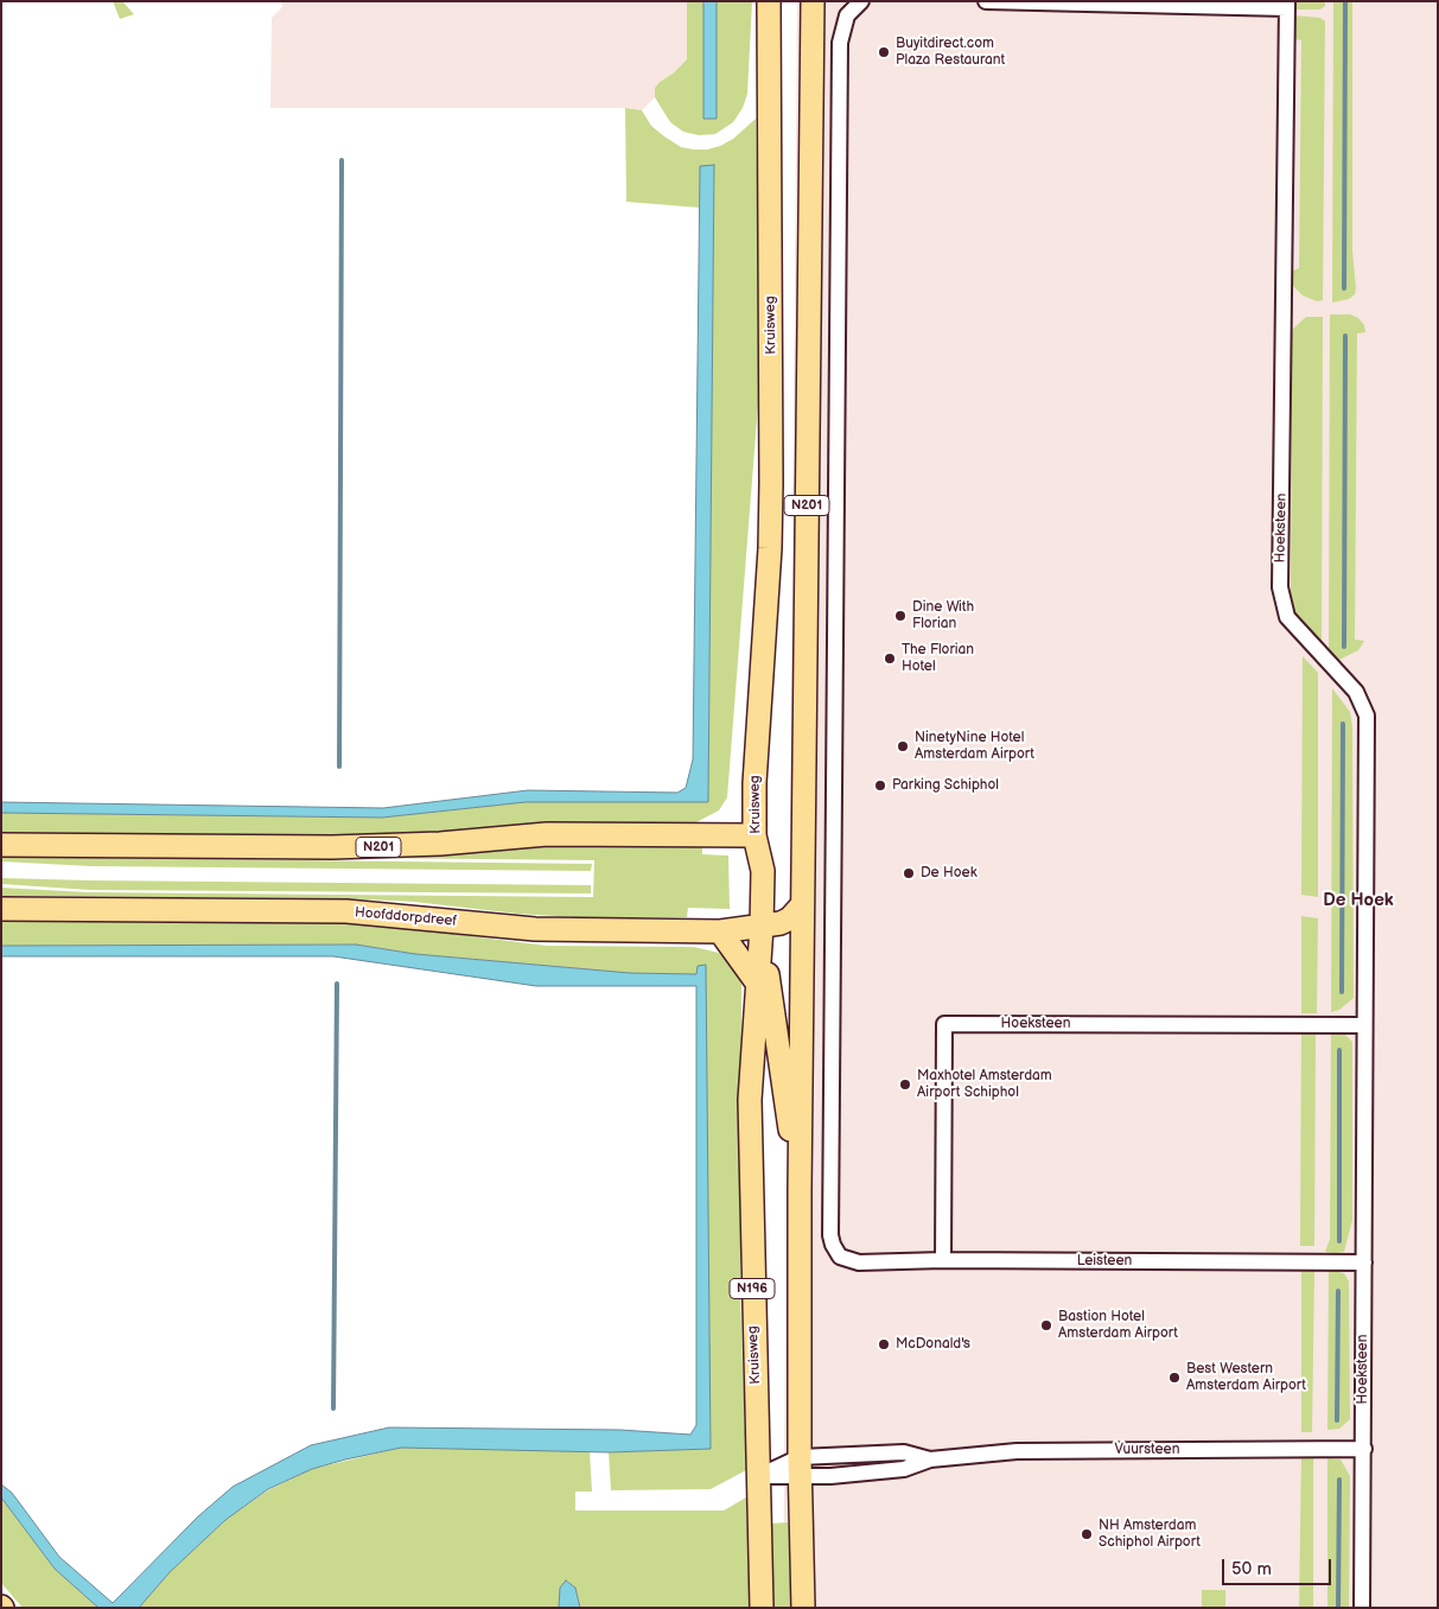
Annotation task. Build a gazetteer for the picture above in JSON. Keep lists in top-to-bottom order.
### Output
{
  "streets": {
    "highway": [
      "Kruisweg",
      "N201",
      "Hoofddorpdreef",
      "N196"
    ],
    "street": ["Hoeksteen", "Leisteen", "Vuursteen"]
  },
  "crossings": [
    ["Kruisweg", "N201"],
    ["Kruisweg", "Hoofddorpdreef"],
    ["Kruisweg", "N196"],
    ["Kruisweg", "Vuursteen"],
    ["N201", "Hoofddorpdreef"],
    ["N201", "N196"],
    ["Hoeksteen", "Leisteen"],
    ["Hoeksteen", "Vuursteen"],
    ["Hoofddorpdreef", "N196"],
    ["N196", "Vuursteen"]
  ],
  "districts": ["De Hoek"],
  "places": [
    "Buyitdirect.com Plaza Restaurant",
    "Dine With Florian",
    "The Florian Hotel",
    "NinetyNine Hotel Amsterdam Airport",
    "Parking Schiphol",
    "De Hoek",
    "Maxhotel Amsterdam Airport Schiphol",
    "Bastion Hotel Amsterdam Airport",
    "McDonald's",
    "Best Western Amsterdam Airport",
    "NH Amsterdam Schiphol Airport"
  ],
  "scale_bar": "50 m"
}
